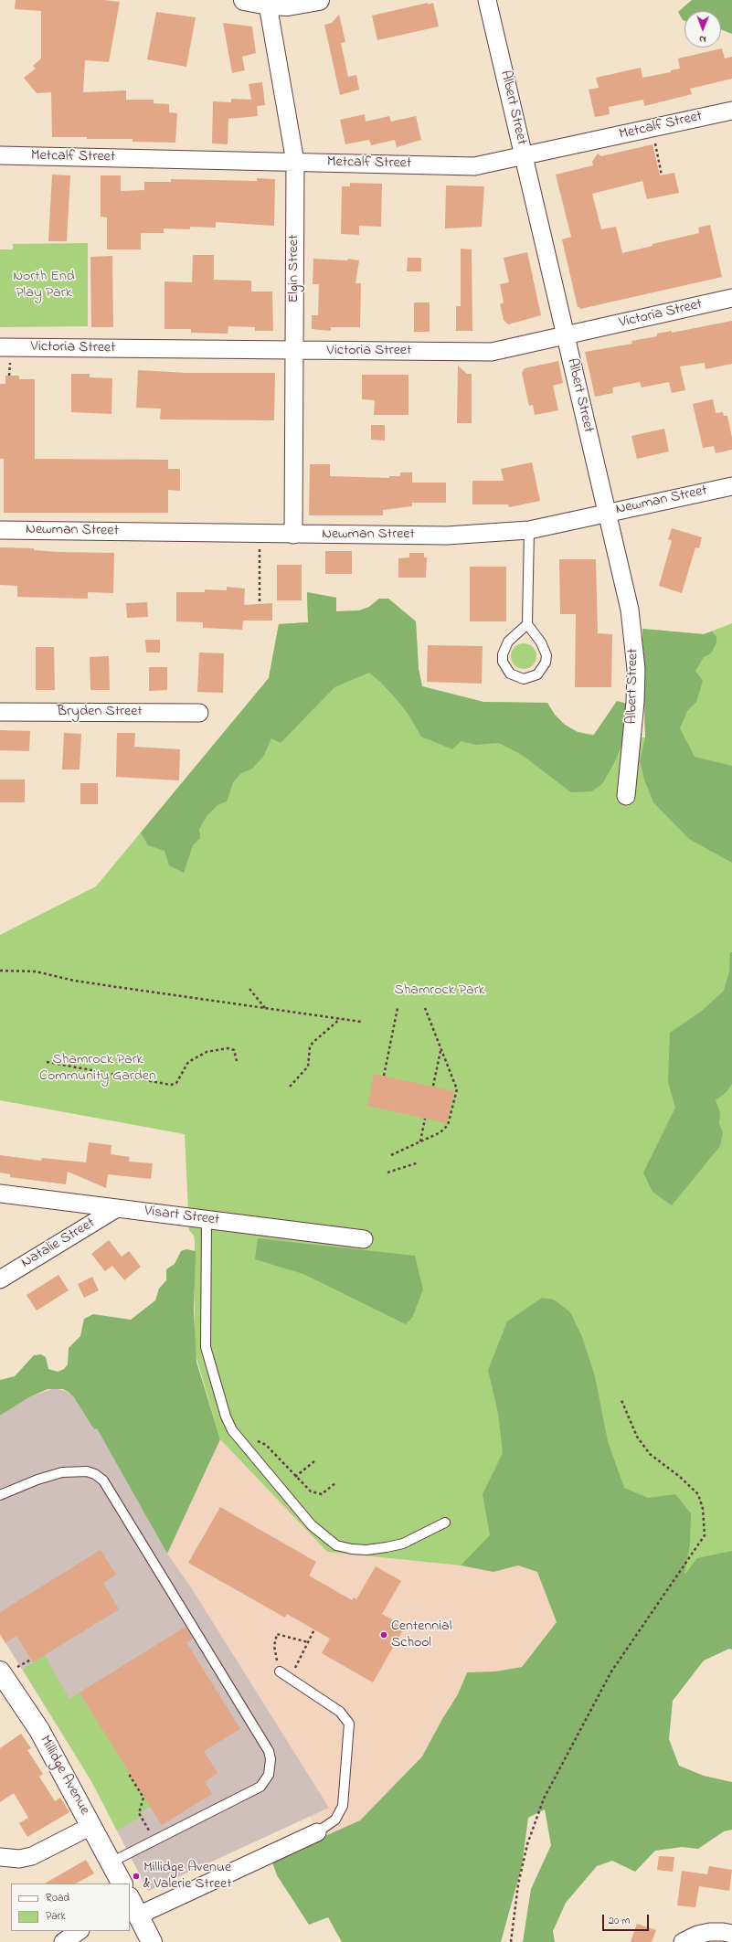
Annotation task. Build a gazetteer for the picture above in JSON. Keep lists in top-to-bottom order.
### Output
{
  "streets": {
    "street": [
      "Albert Street",
      "Metcalf Street",
      "Elgin Street",
      "Victoria Street",
      "Newman Street",
      "Bryden Street",
      "Visart Street",
      "Natalie Street",
      "Millidge Avenue"
    ]
  },
  "crossings": [
    ["Albert Street", "Metcalf Street"],
    ["Albert Street", "Victoria Street"],
    ["Albert Street", "Newman Street"],
    ["Metcalf Street", "Elgin Street"],
    ["Elgin Street", "Victoria Street"],
    ["Elgin Street", "Newman Street"],
    ["Visart Street", "Natalie Street"]
  ],
  "parks": ["North End Play Park", "Shamrock Park", "Shamrock Park Community Garden"],
  "places": ["Centennial School", "Millidge Avenue & Valerie Street"],
  "legend": ["Road", "Park"],
  "scale_bar": "20 m",
  "north": "bottom"
}
